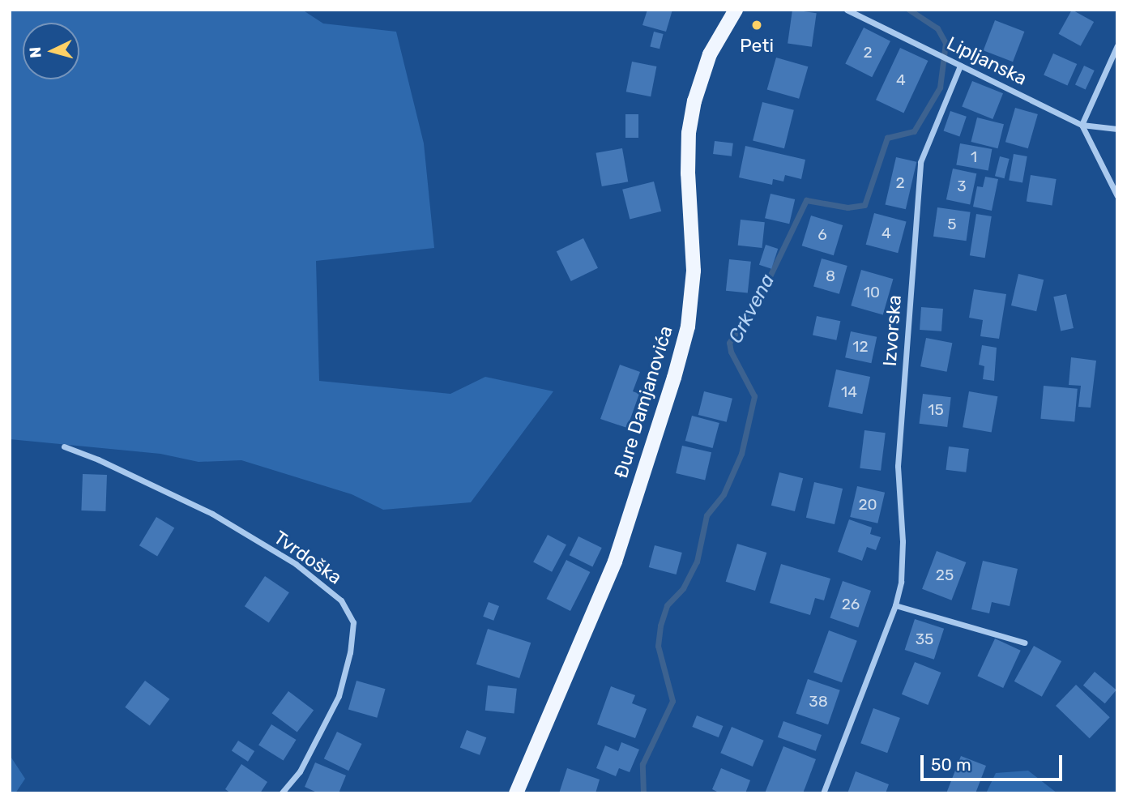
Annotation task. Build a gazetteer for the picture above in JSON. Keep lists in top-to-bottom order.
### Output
{
  "streets": {
    "main road": ["Đure Damjanovića"],
    "street": ["Lipljanska", "Izvorska", "Tvrdoška"]
  },
  "crossings": [
    ["Lipljanska", "Izvorska"]
  ],
  "water": ["Crkvena"],
  "places": ["Peti"],
  "house_numbers": [
    "2",
    "4",
    "1",
    "2",
    "3",
    "5",
    "4",
    "6",
    "8",
    "10",
    "12",
    "14",
    "15",
    "20",
    "25",
    "26",
    "35",
    "38"
  ],
  "scale_bar": "50 m",
  "north": "left"
}
